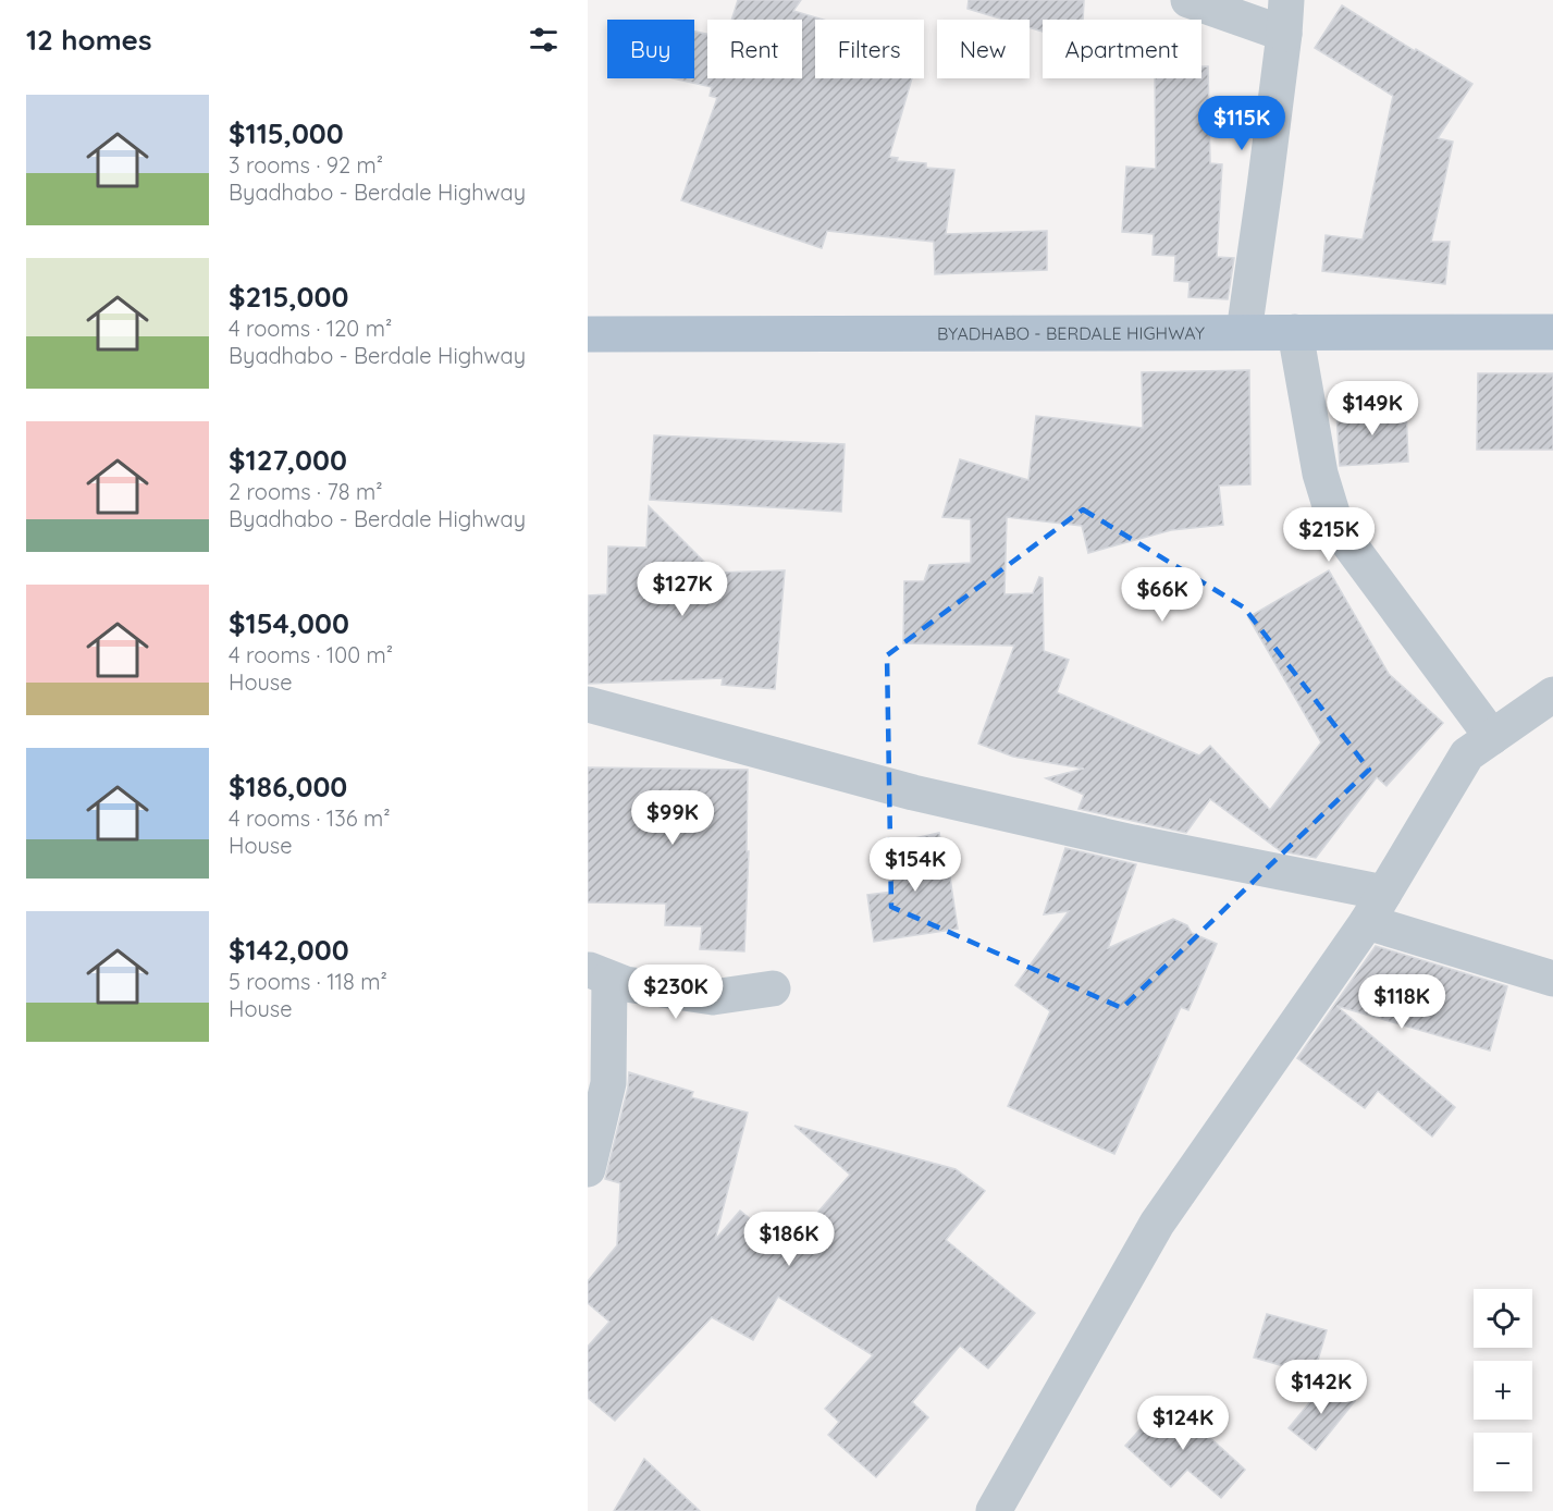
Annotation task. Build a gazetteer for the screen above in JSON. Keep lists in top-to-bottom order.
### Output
{
  "streets": {
    "main road": ["BYADHABO - BERDALE HIGHWAY"]
  },
  "page": {
    "heading": "12 homes",
    "chip": [
      "Buy",
      "Rent",
      "Filters",
      "New",
      "Apartment"
    ],
    "list": [
      {
        "name": "$115,000",
        "note": "3 rooms · 92 m² · Byadhabo - Berdale Highway"
      },
      {
        "name": "$215,000",
        "note": "4 rooms · 120 m² · Byadhabo - Berdale Highway"
      },
      {
        "name": "$127,000",
        "note": "2 rooms · 78 m² · Byadhabo - Berdale Highway"
      },
      {
        "name": "$154,000",
        "note": "4 rooms · 100 m² · House"
      },
      {
        "name": "$186,000",
        "note": "4 rooms · 136 m² · House"
      },
      {
        "name": "$142,000",
        "note": "5 rooms · 118 m² · House"
      }
    ],
    "price": [
      "$115K",
      "$149K",
      "$215K",
      "$127K",
      "$66K",
      "$99K",
      "$154K",
      "$230K",
      "$118K",
      "$186K",
      "$142K",
      "$124K"
    ],
    "map_buttons": ["+", "−"]
  }
}
